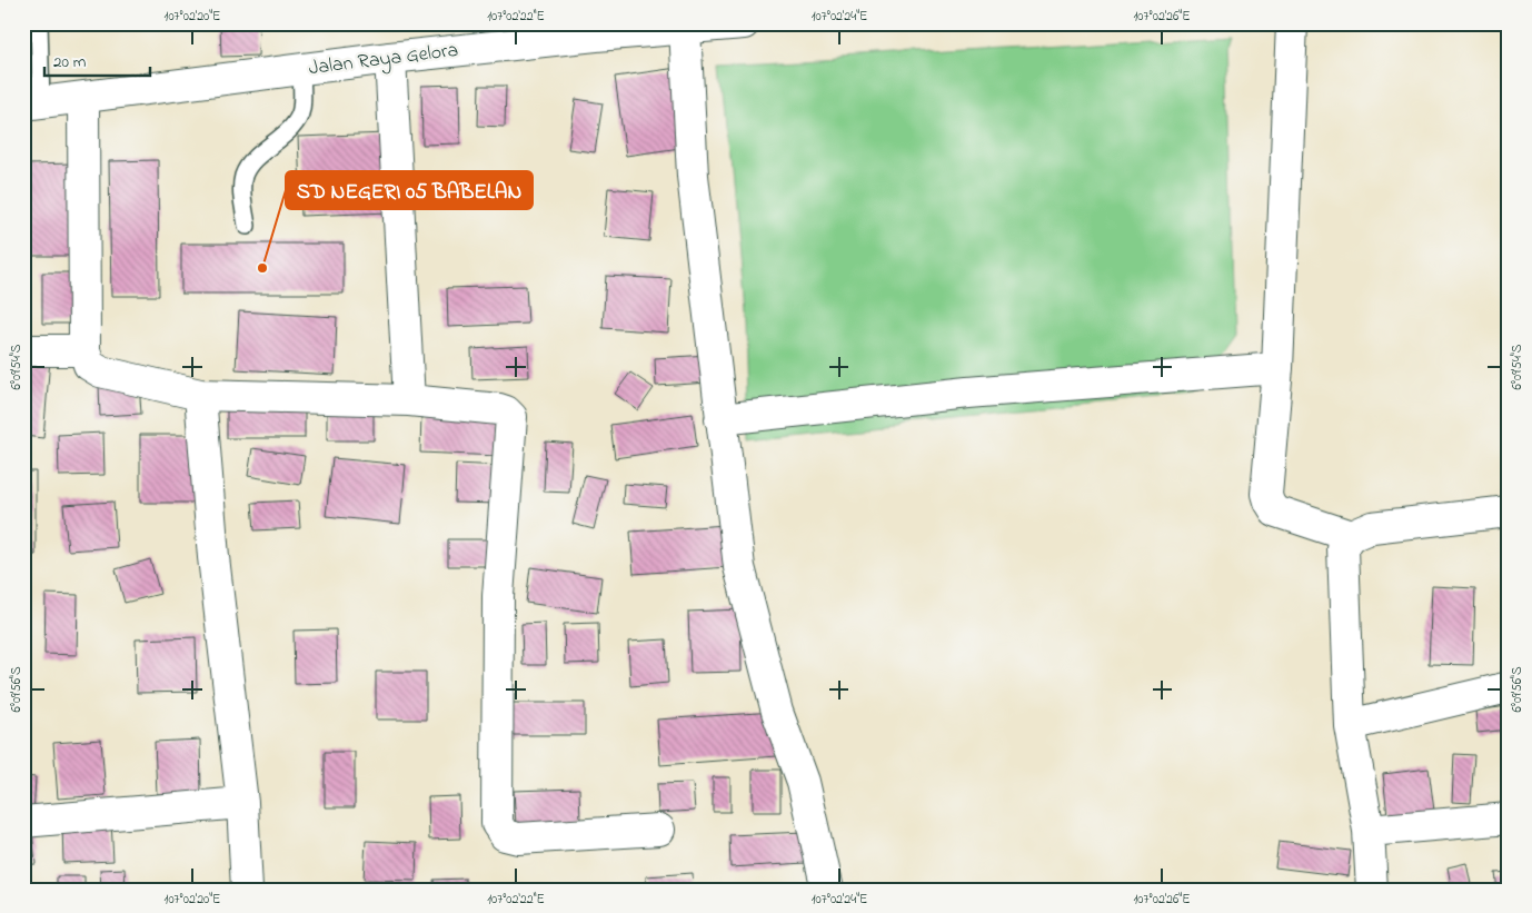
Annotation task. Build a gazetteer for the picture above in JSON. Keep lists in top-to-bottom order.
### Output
{
  "streets": {
    "street": ["Jalan Raya Gelora"]
  },
  "places": ["SD NEGERI 05 BABELAN"],
  "scale_bar": "20 m",
  "coordinates": [
    "107°02'20\"E",
    "107°02'22\"E",
    "107°02'24\"E",
    "107°02'26\"E",
    "6°09'54\"S",
    "6°09'56\"S"
  ]
}
